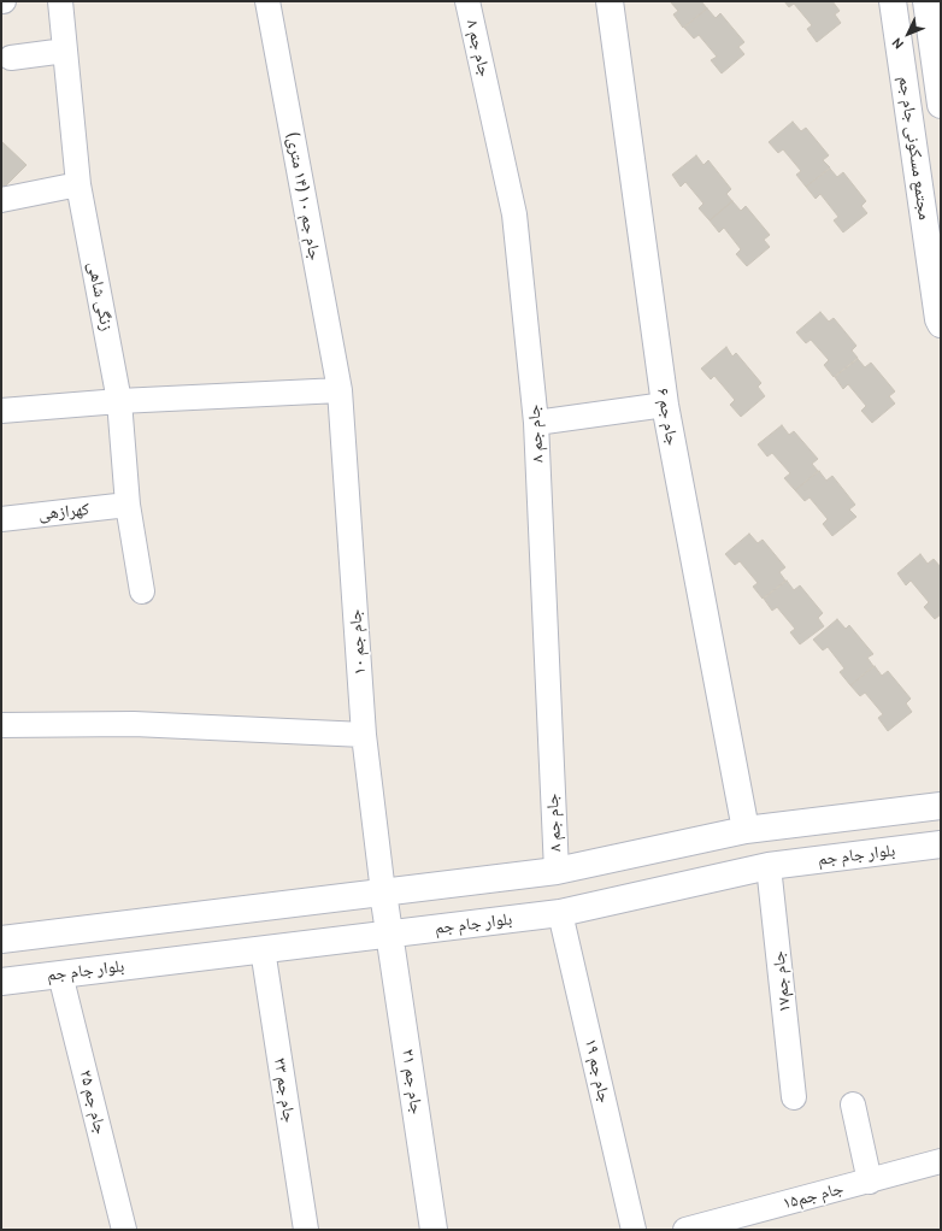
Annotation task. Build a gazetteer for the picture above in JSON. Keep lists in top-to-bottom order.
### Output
{
  "streets": {
    "main road": [
      "مجتمع مسکونی جام جم",
      "جام جم ۶",
      "بلوار جام جم",
      "جام جم ۲۱"
    ],
    "street": [
      "جام جم ۸",
      "جام جم ۱۰ (۱۴ متری)",
      "زنگی شاهی",
      "کهرازهی",
      "جام جم ۱۰",
      "جام جم۱۷",
      "جام جم ۱۹",
      "جام جم ۲۳",
      "جام جم ۲۵",
      "جام جم۱۵"
    ]
  },
  "crossings": [
    ["جام جم ۱۰ (۱۴ متری)", "جام جم ۱۰"],
    ["زنگی شاهی", "کهرازهی"],
    ["جام جم ۱۰", "جام جم ۲۱"],
    ["بلوار جام جم", "جام جم۱۷"],
    ["بلوار جام جم", "جام جم ۱۹"],
    ["بلوار جام جم", "جام جم ۲۱"],
    ["بلوار جام جم", "جام جم ۲۳"],
    ["بلوار جام جم", "جام جم ۲۵"]
  ],
  "north": "bottom left"
}
